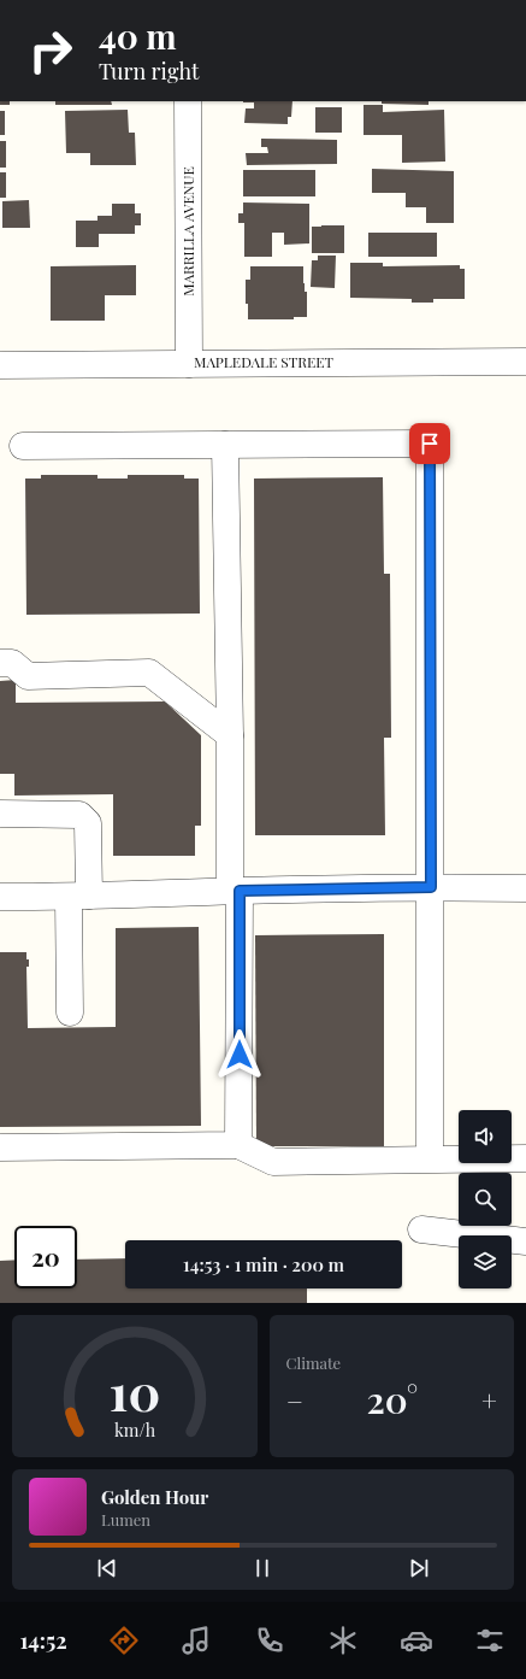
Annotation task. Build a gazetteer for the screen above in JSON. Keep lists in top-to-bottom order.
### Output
{
  "streets": {
    "street": ["MARRILLA AVENUE", "MAPLEDALE STREET"]
  },
  "crossings": [
    ["MARRILLA AVENUE", "MAPLEDALE STREET"]
  ],
  "page": {
    "turn": ["40 m", "Turn right"],
    "limit": "20",
    "trip": "14:53 · 1 min · 200 m",
    "tile": "Climate",
    "heat": ["−", "20°", "+"],
    "song": ["Golden Hour", "Lumen"],
    "tabs": "14:52",
    "gauge": ["10", "km/h"]
  }
}
